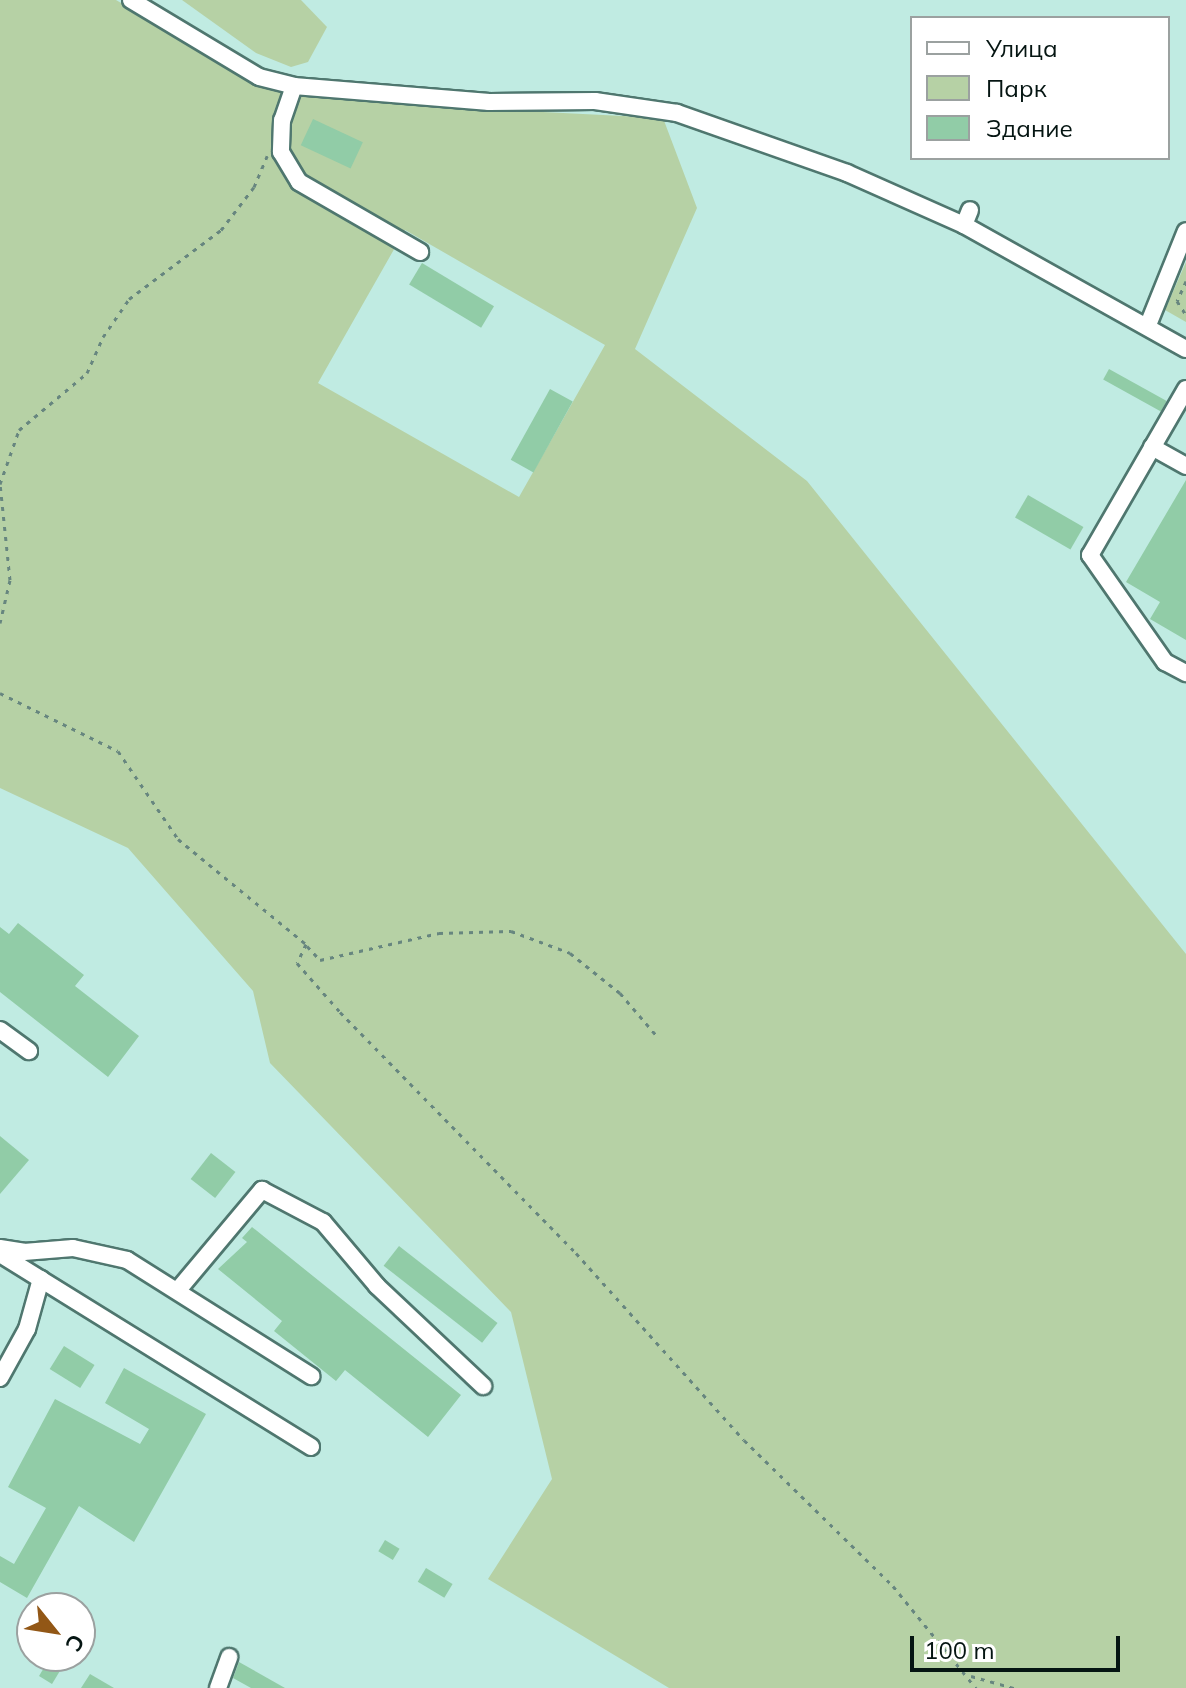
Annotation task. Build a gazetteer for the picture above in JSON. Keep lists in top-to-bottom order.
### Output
{
  "legend": ["Улица", "Парк", "Здание"],
  "scale_bar": "100 m",
  "north": "bottom right"
}
